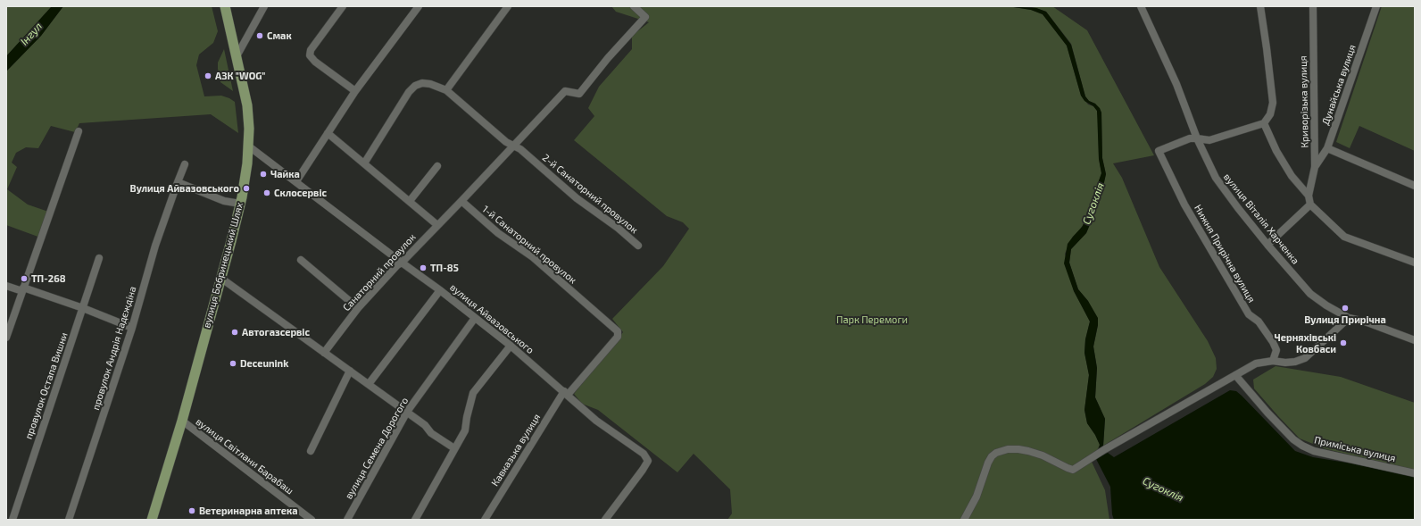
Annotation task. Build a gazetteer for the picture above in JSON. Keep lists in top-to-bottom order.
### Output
{
  "streets": {
    "main road": ["вулиця Бобринецький Шлях"],
    "street": [
      "Дунайська вулиця",
      "Криворізька вулиця",
      "2-й Санаторний провулок",
      "вулиця Віталія Харченка",
      "1-й Санаторний провулок",
      "Нижня Прирічна вулиця",
      "Санаторний провулок",
      "вулиця Айвазовського",
      "провулок Андрія Надєждіна",
      "провулок Остапа Вишни",
      "вулиця Семена Дорогого",
      "Приміська вулиця",
      "Кавказька вулиця",
      "вулиця Світлани Барабаш"
    ]
  },
  "crossings": [
    ["Дунайська вулиця", "Криворізька вулиця"],
    ["2-й Санаторний провулок", "Санаторний провулок"],
    ["вулиця Віталія Харченка", "Нижня Прирічна вулиця"],
    ["1-й Санаторний провулок", "Санаторний провулок"],
    ["1-й Санаторний провулок", "Кавказька вулиця"],
    ["вулиця Бобринецький Шлях", "вулиця Айвазовського"],
    ["вулиця Бобринецький Шлях", "вулиця Світлани Барабаш"],
    ["Санаторний провулок", "вулиця Айвазовського"],
    ["вулиця Айвазовського", "вулиця Семена Дорогого"],
    ["вулиця Айвазовського", "Кавказька вулиця"]
  ],
  "water": ["Інгул", "Сугоклія"],
  "parks": ["Парк Перемоги"],
  "places": [
    "Смак",
    "АЗК \"WOG\"",
    "Чайка",
    "Вулиця Айвазовського",
    "Склосервіс",
    "ТП-85",
    "ТП-268",
    "Вулиця Прирічна",
    "Автогазсервіс",
    "Черняхівські Ковбаси",
    "Deceunink",
    "Ветеринарна аптека"
  ]
}
